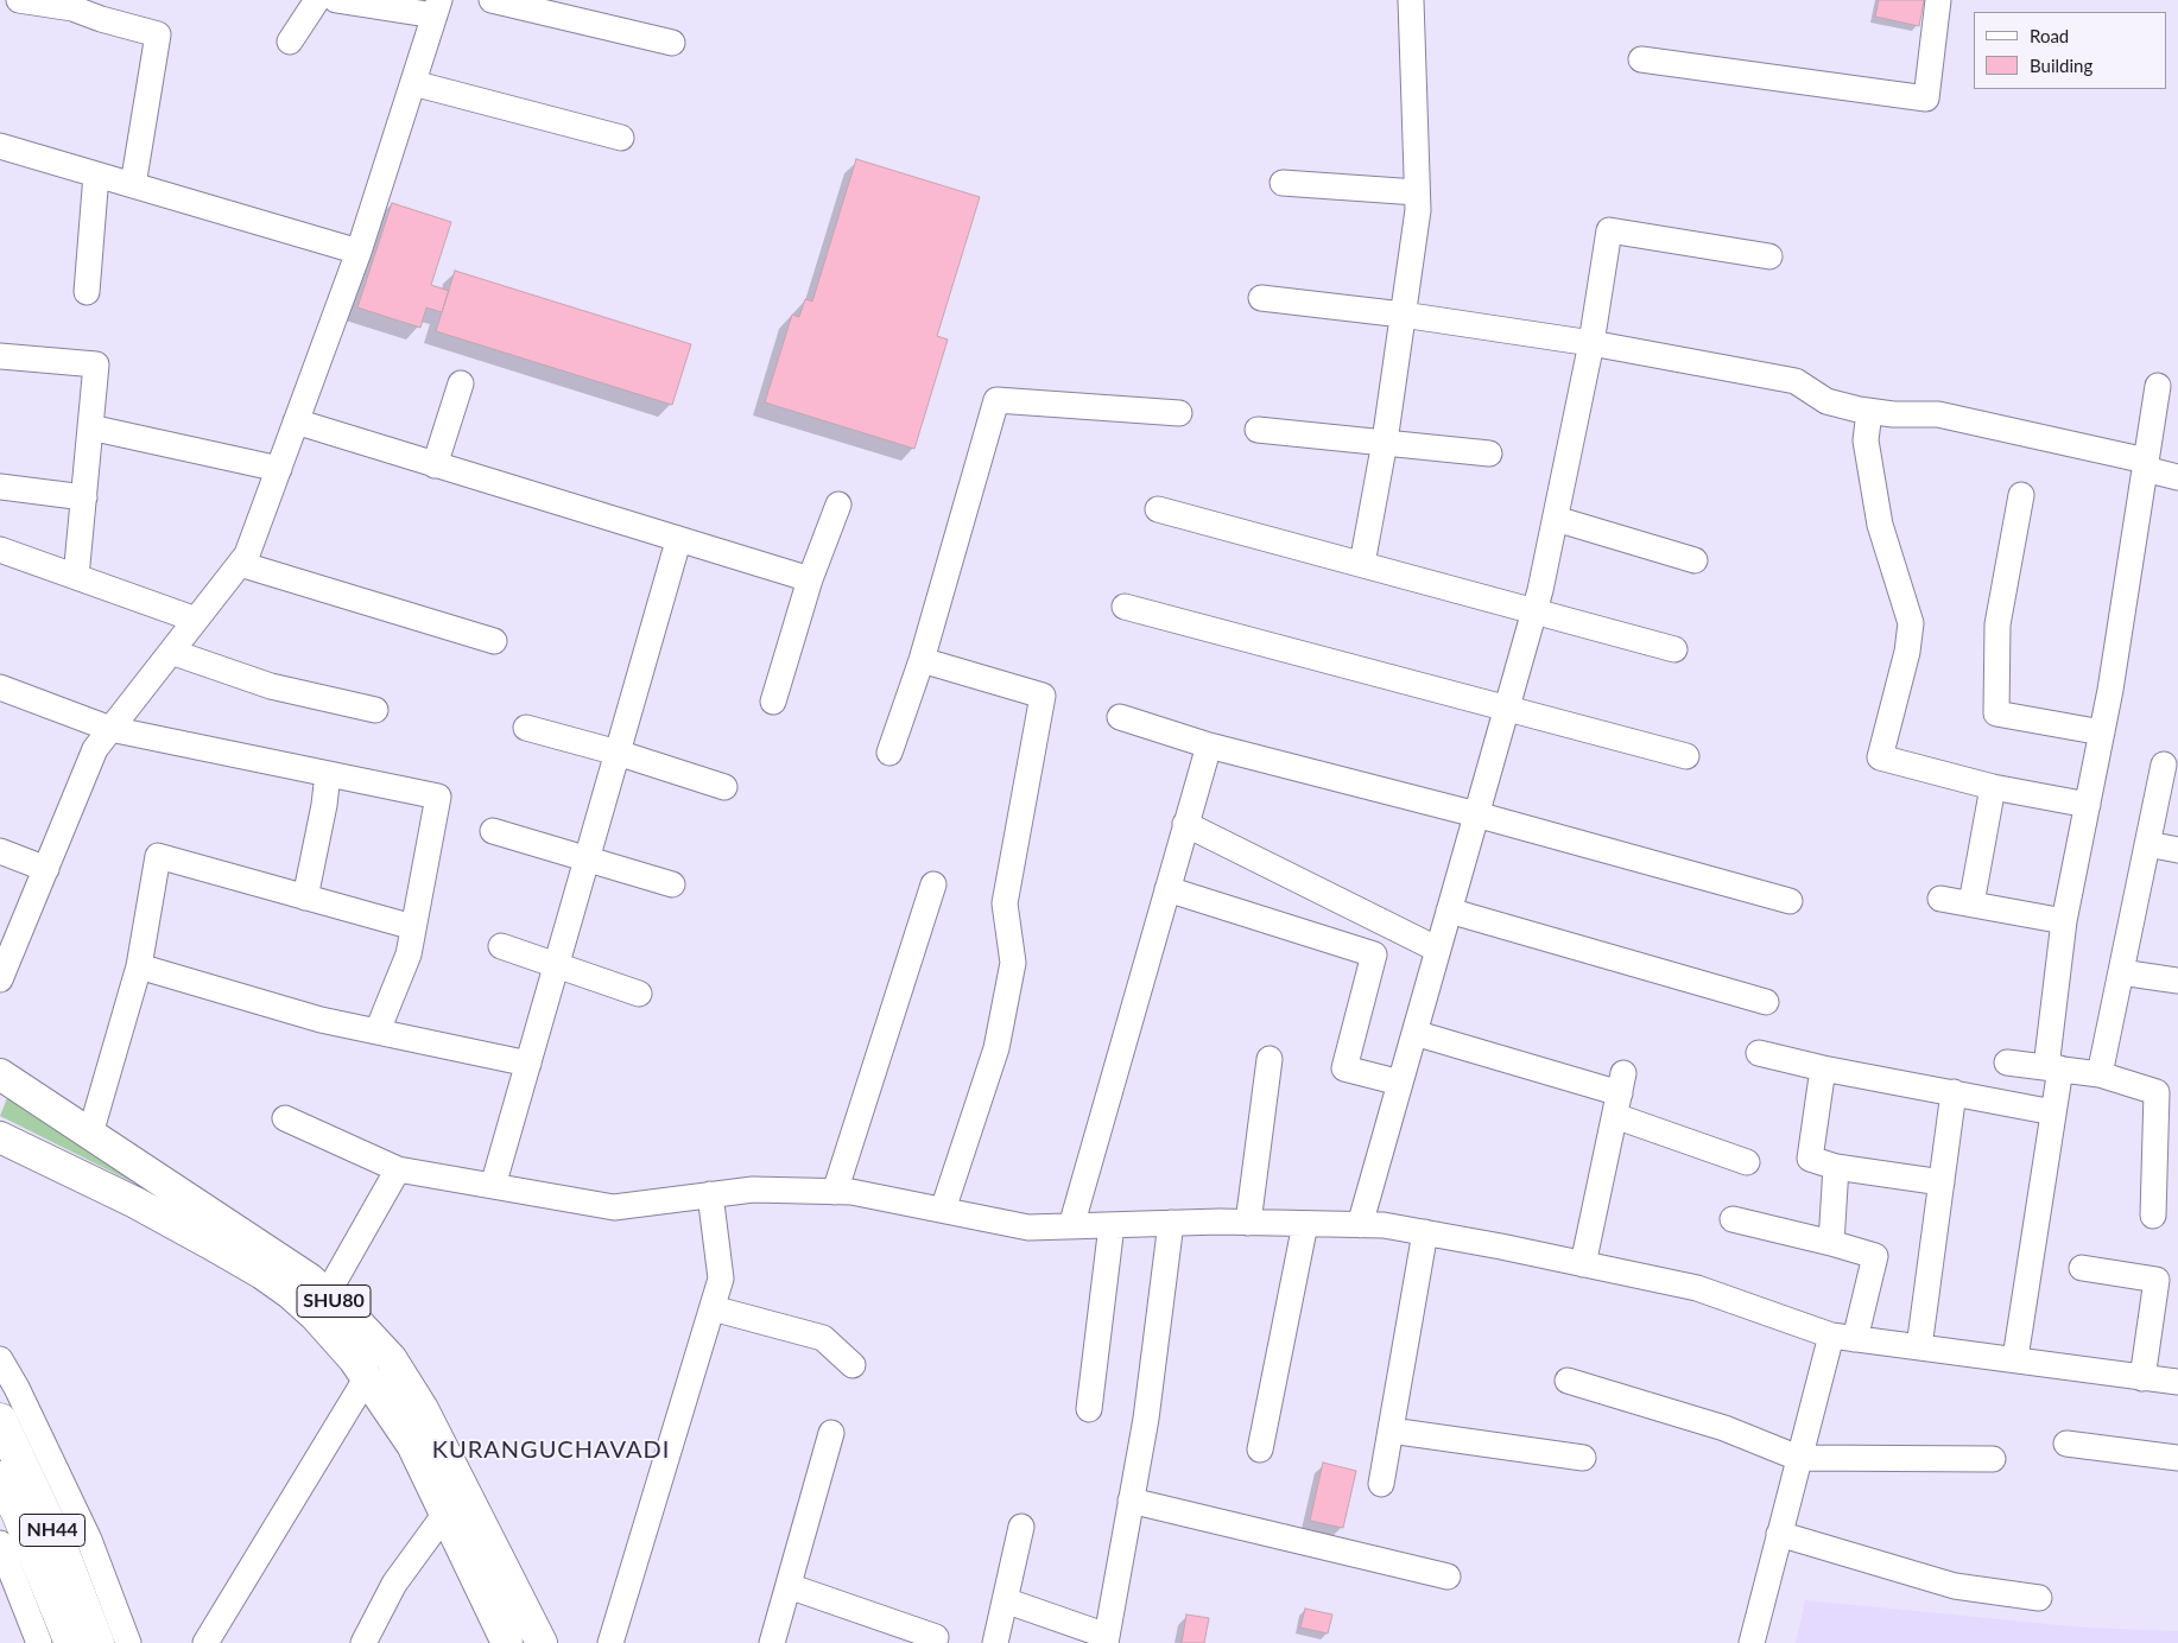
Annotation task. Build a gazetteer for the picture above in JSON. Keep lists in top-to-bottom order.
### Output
{
  "streets": {
    "highway": ["NH44"],
    "main road": ["SHU80"]
  },
  "districts": ["KURANGUCHAVADI"],
  "legend": ["Road", "Building"]
}
